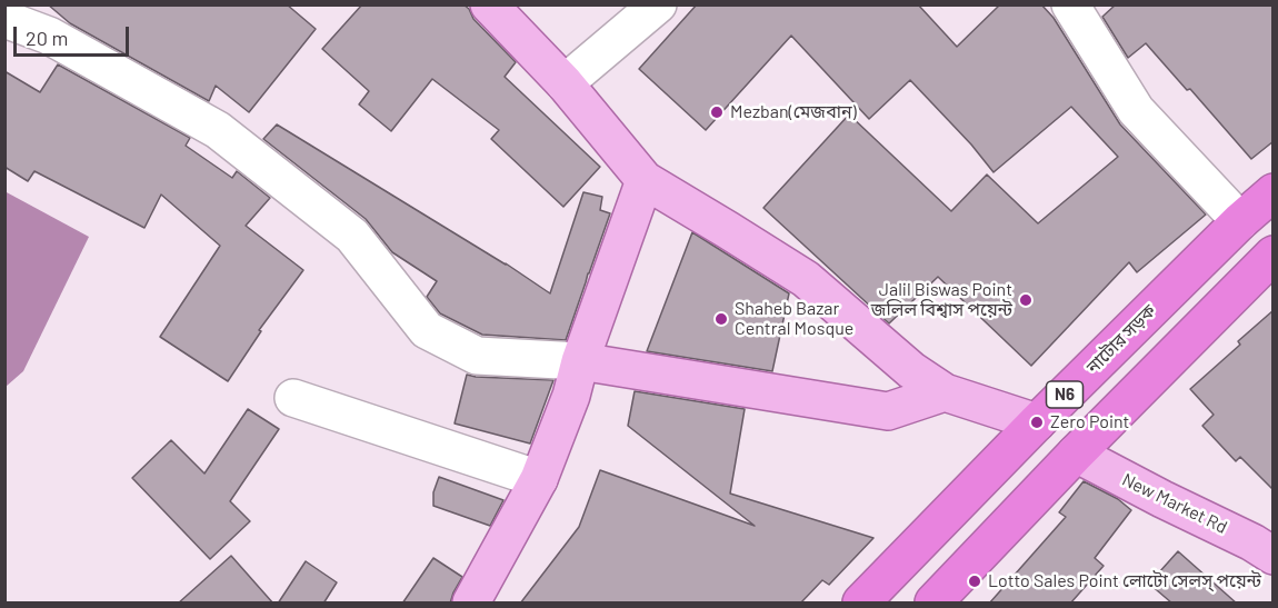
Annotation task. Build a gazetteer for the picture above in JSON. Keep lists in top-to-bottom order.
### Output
{
  "streets": {
    "highway": ["নাটোর সড়ক", "N6"],
    "main road": ["New Market Rd"]
  },
  "crossings": [
    ["N6", "New Market Rd"]
  ],
  "places": [
    "Mezban(মেজবান)",
    "Jalil Biswas Point জলিল বিশ্বাস পয়েন্ট",
    "Shaheb Bazar Central Mosque",
    "Zero Point",
    "Lotto Sales Point লোটো সেলস্ পয়েন্ট"
  ],
  "scale_bar": "20 m"
}
